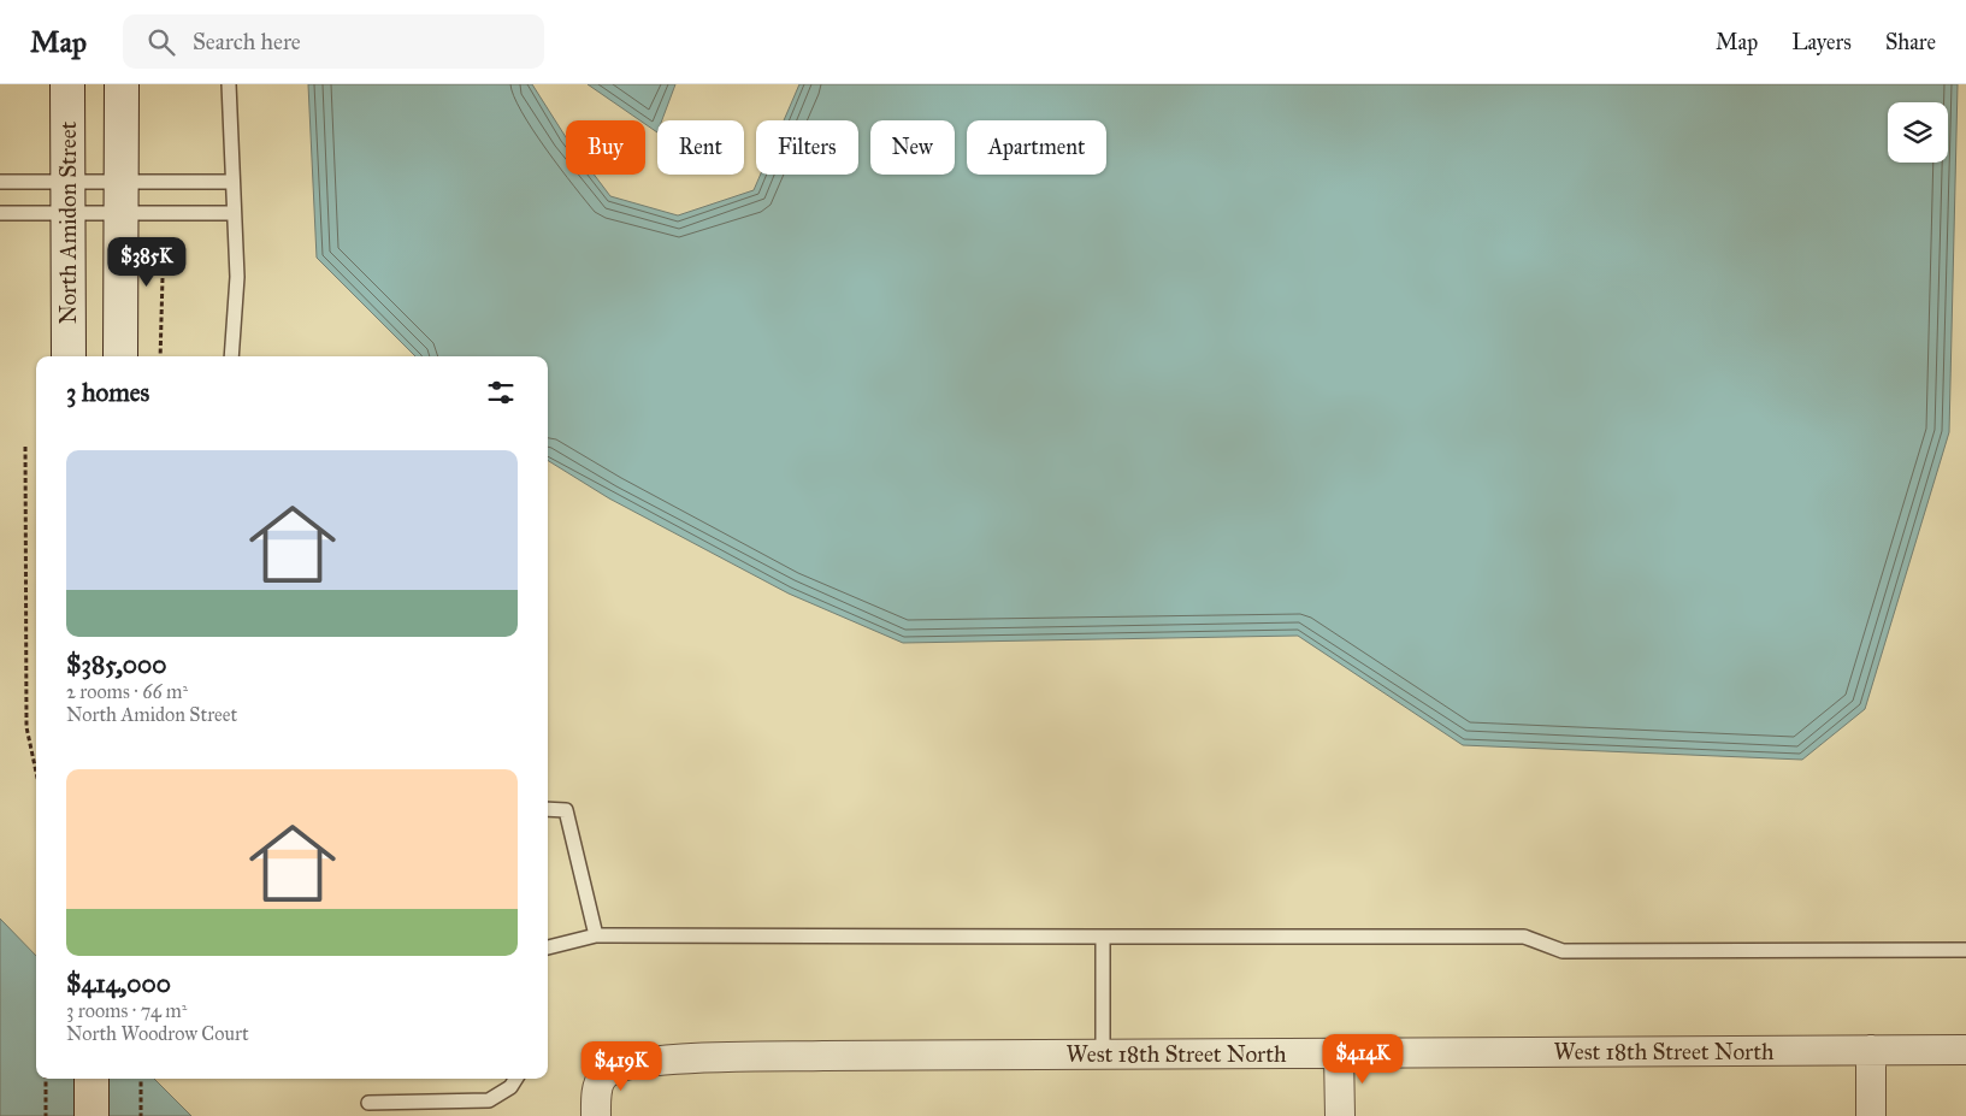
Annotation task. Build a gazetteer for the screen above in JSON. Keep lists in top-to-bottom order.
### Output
{
  "streets": {
    "main road": ["North Amidon Street"],
    "street": ["West 18th Street North"]
  },
  "page": {
    "header": "Map",
    "search": "Search here",
    "nav": ["Map", "Layers", "Share"],
    "chip": [
      "Buy",
      "Rent",
      "Filters",
      "New",
      "Apartment"
    ],
    "price": ["$385K", "$414K", "$419K"],
    "heading": "3 homes",
    "list": [
      {
        "name": "$385,000",
        "note": "2 rooms · 66 m² · North Amidon Street"
      },
      {
        "name": "$414,000",
        "note": "3 rooms · 74 m² · North Woodrow Court"
      }
    ]
  }
}
